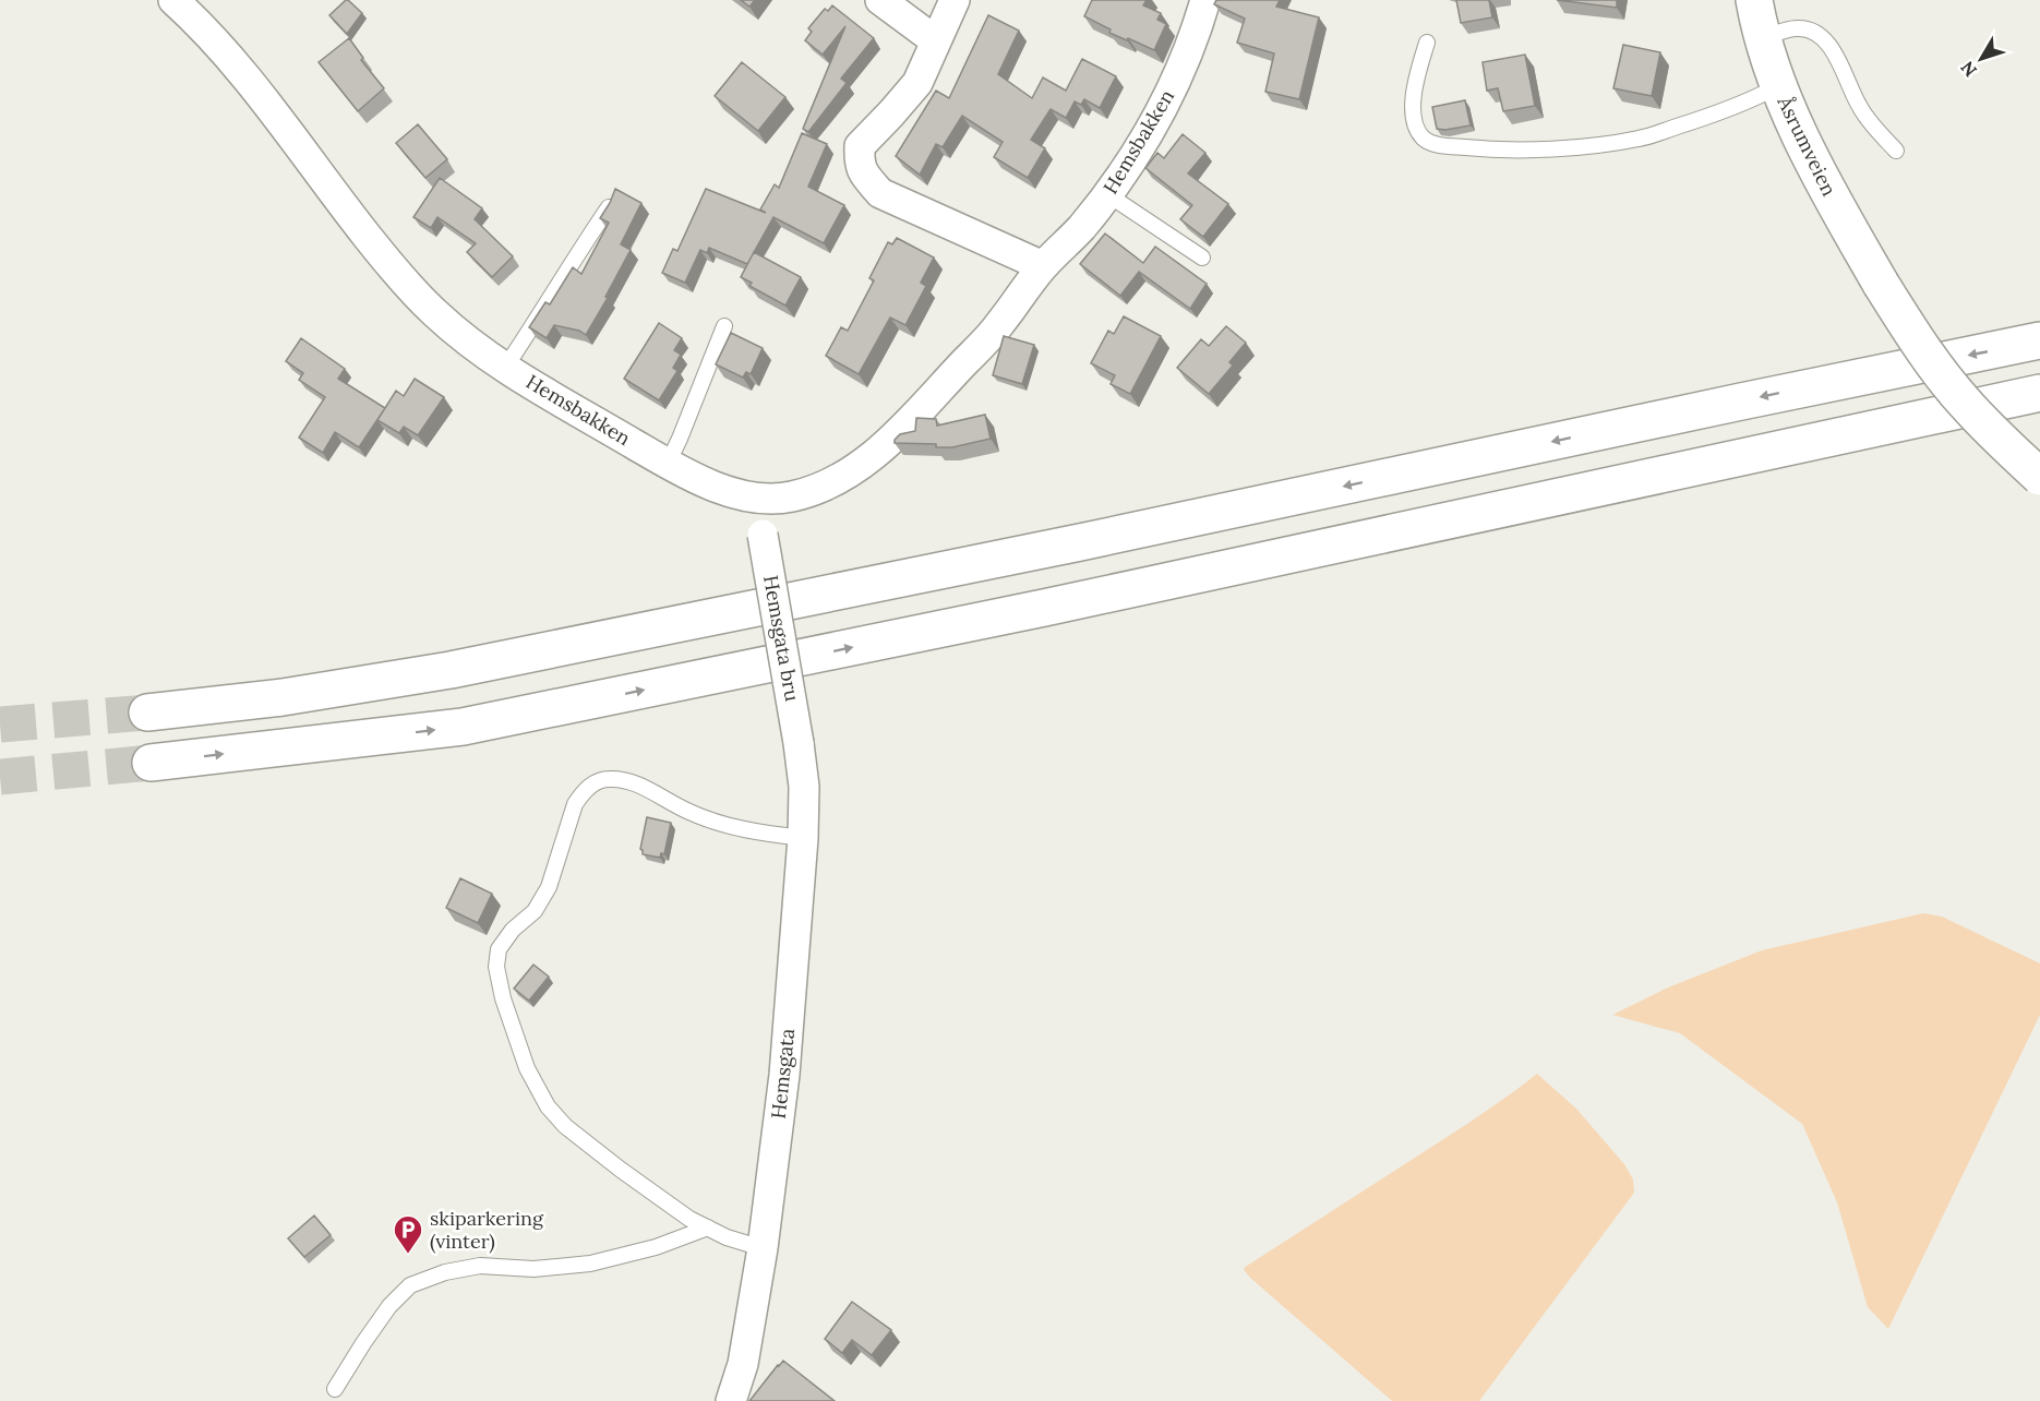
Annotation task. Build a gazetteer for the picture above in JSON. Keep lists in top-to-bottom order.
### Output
{
  "streets": {
    "main road": ["Åsrumveien"],
    "street": ["Hemsbakken", "Hemsgata bru", "Hemsgata"]
  },
  "crossings": [
    ["Hemsbakken", "Hemsgata bru"],
    ["Hemsgata bru", "Hemsgata"]
  ],
  "places": {
    "parking": ["skiparkering (vinter)"]
  },
  "north": "bottom left"
}
